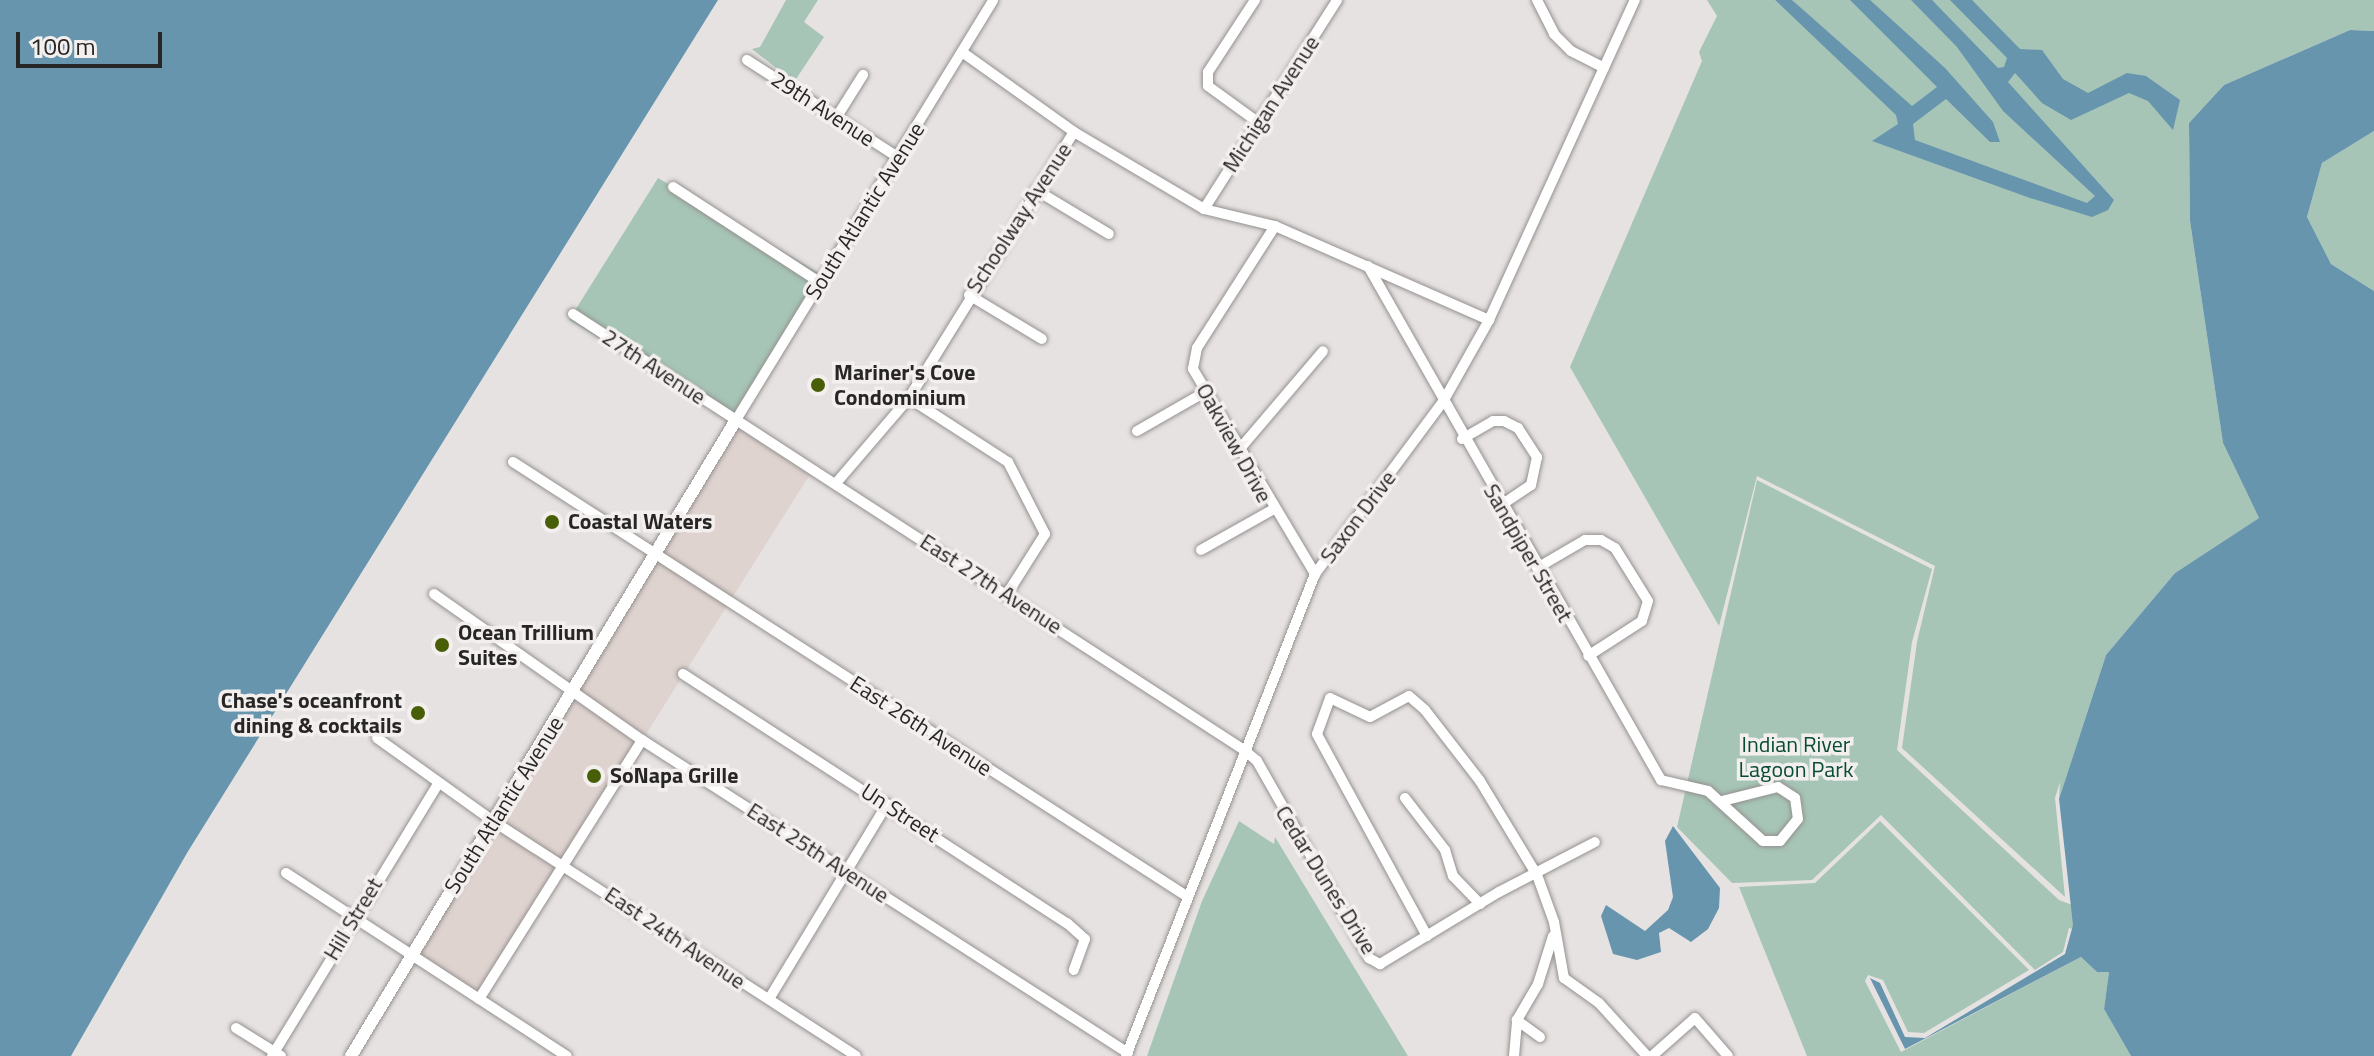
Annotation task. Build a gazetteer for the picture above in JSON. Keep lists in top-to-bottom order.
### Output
{
  "streets": {
    "main road": ["South Atlantic Avenue"],
    "street": [
      "Michigan Avenue",
      "29th Avenue",
      "Schoolway Avenue",
      "27th Avenue",
      "Oakview Drive",
      "Saxon Drive",
      "Sandpiper Street",
      "East 27th Avenue",
      "East 26th Avenue",
      "Un Street",
      "East 25th Avenue",
      "Cedar Dunes Drive",
      "Hill Street",
      "East 24th Avenue"
    ]
  },
  "crossings": [
    ["Michigan Avenue", "Schoolway Avenue"],
    ["29th Avenue", "South Atlantic Avenue"],
    ["South Atlantic Avenue", "27th Avenue"],
    ["South Atlantic Avenue", "East 27th Avenue"],
    ["South Atlantic Avenue", "East 26th Avenue"],
    ["South Atlantic Avenue", "East 25th Avenue"],
    ["South Atlantic Avenue", "East 24th Avenue"],
    ["Schoolway Avenue", "Oakview Drive"],
    ["Schoolway Avenue", "Saxon Drive"],
    ["Schoolway Avenue", "Sandpiper Street"],
    ["Schoolway Avenue", "East 27th Avenue"],
    ["27th Avenue", "East 27th Avenue"],
    ["Oakview Drive", "Saxon Drive"],
    ["Saxon Drive", "Sandpiper Street"],
    ["Saxon Drive", "East 27th Avenue"],
    ["Saxon Drive", "East 26th Avenue"],
    ["Saxon Drive", "East 25th Avenue"],
    ["Saxon Drive", "Cedar Dunes Drive"],
    ["East 27th Avenue", "Cedar Dunes Drive"],
    ["Hill Street", "East 24th Avenue"]
  ],
  "parks": ["Indian River Lagoon Park"],
  "places": [
    "Mariner's Cove Condominium",
    "Coastal Waters",
    "Ocean Trillium Suites",
    "Chase's oceanfront dining & cocktails",
    "SoNapa Grille"
  ],
  "scale_bar": "100 m"
}
